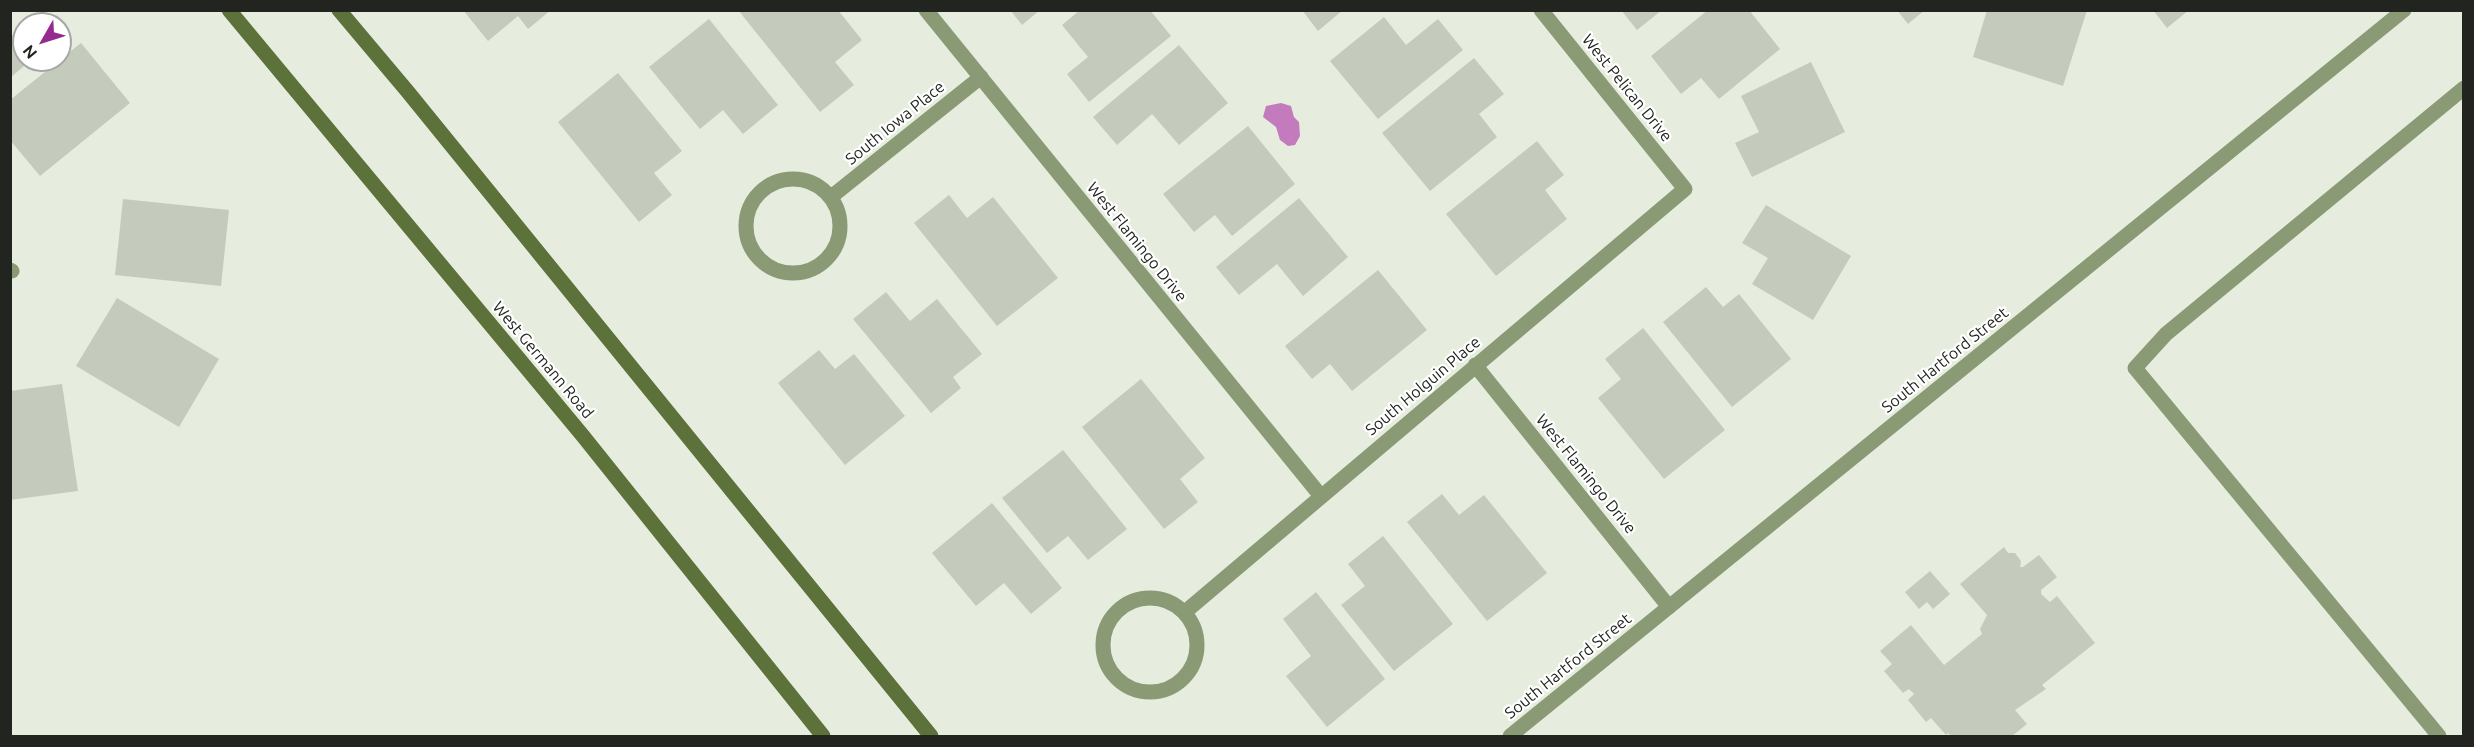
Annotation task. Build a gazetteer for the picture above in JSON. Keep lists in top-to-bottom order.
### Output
{
  "streets": {
    "main road": ["West Germann Road"],
    "street": [
      "West Pelican Drive",
      "South Iowa Place",
      "West Flamingo Drive",
      "South Hartford Street",
      "South Holguin Place"
    ]
  },
  "crossings": [
    ["West Pelican Drive", "South Holguin Place"],
    ["South Iowa Place", "West Flamingo Drive"],
    ["West Flamingo Drive", "South Hartford Street"],
    ["West Flamingo Drive", "South Holguin Place"]
  ],
  "north": "bottom left"
}
